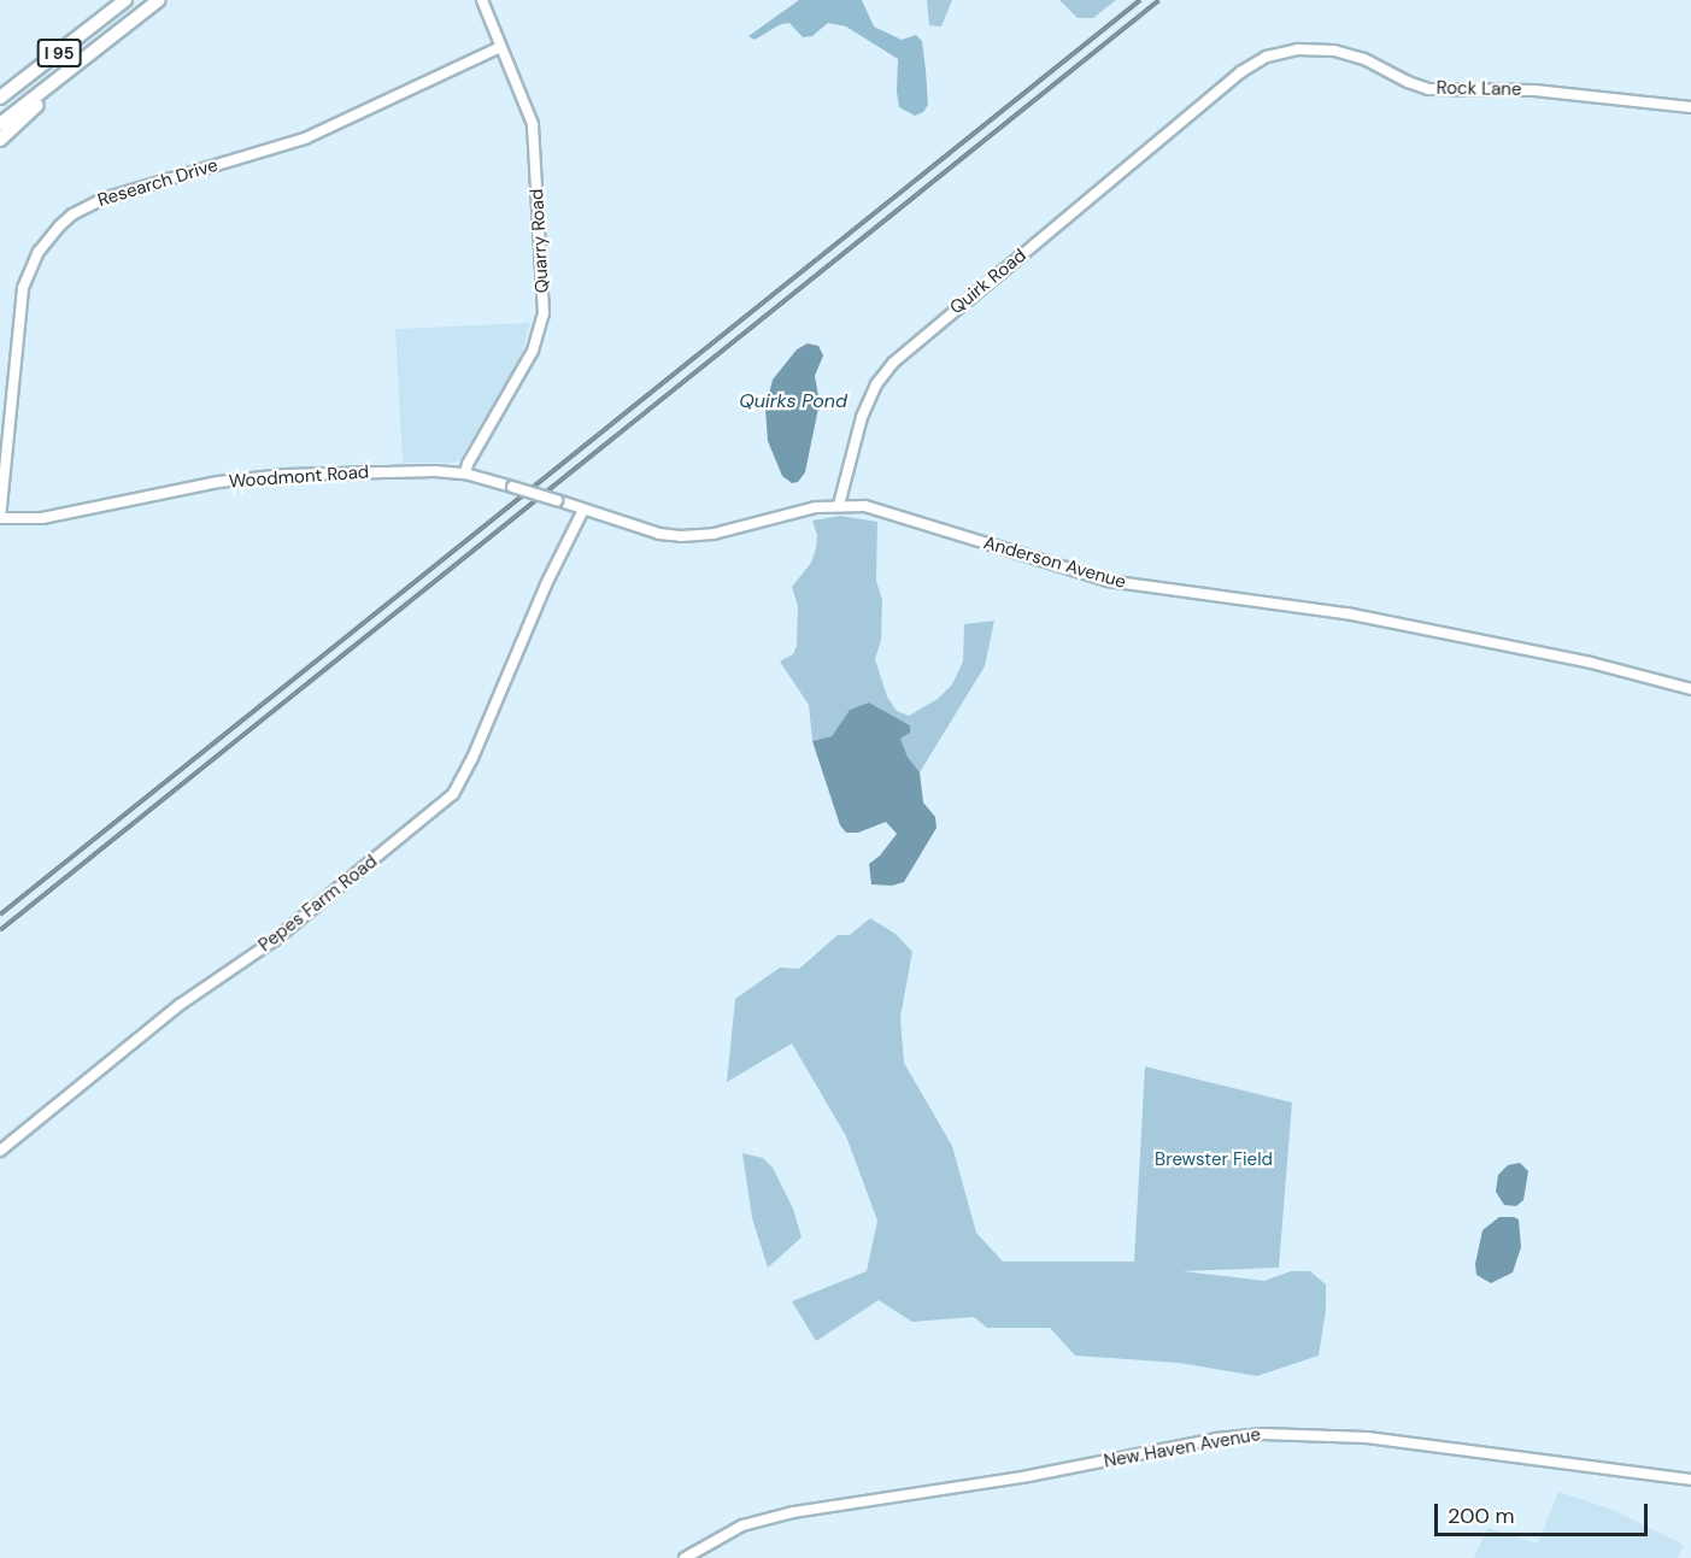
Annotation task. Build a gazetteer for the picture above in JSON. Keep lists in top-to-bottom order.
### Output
{
  "streets": {
    "highway": ["I 95"],
    "street": [
      "Rock Lane",
      "Research Drive",
      "Quarry Road",
      "Quirk Road",
      "Woodmont Road",
      "Anderson Avenue",
      "Pepes Farm Road",
      "New Haven Avenue"
    ]
  },
  "crossings": [
    ["Rock Lane", "Quirk Road"],
    ["Research Drive", "Quarry Road"],
    ["Research Drive", "Woodmont Road"],
    ["Quarry Road", "Woodmont Road"],
    ["Quirk Road", "Anderson Avenue"],
    ["Woodmont Road", "Anderson Avenue"],
    ["Anderson Avenue", "Pepes Farm Road"]
  ],
  "water": ["Quirks Pond"],
  "parks": ["Brewster Field"],
  "scale_bar": "200 m"
}
